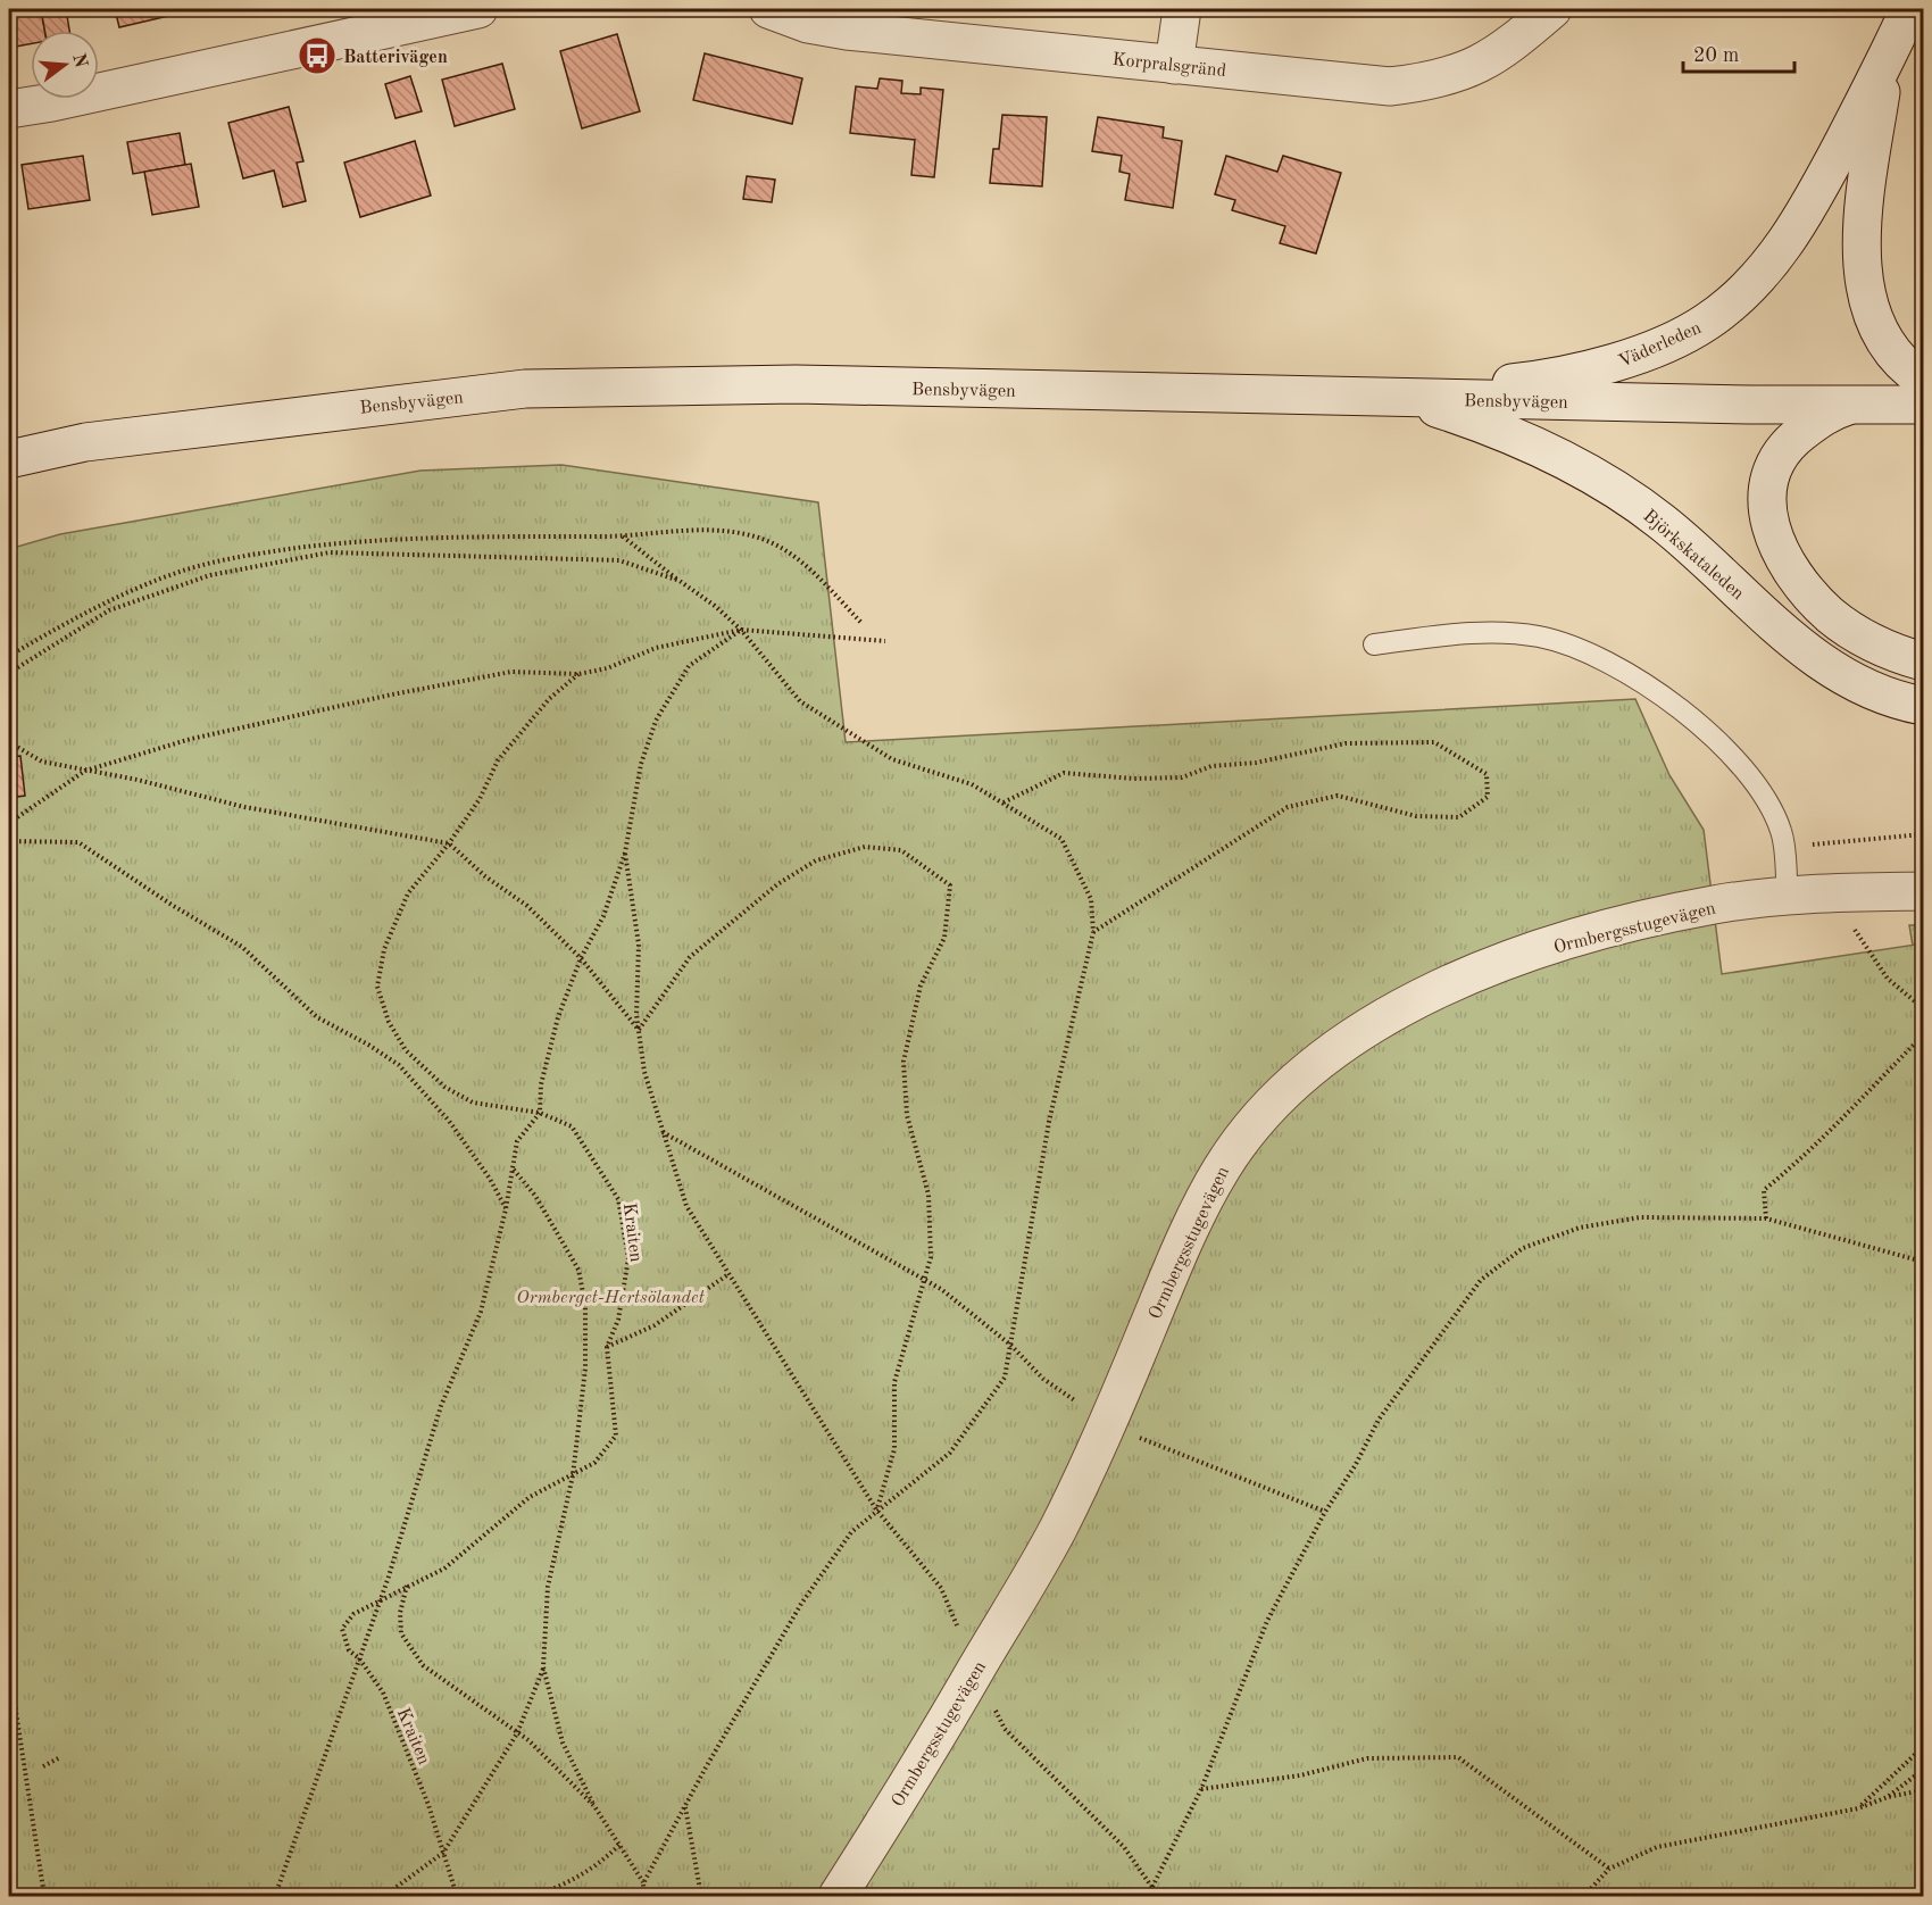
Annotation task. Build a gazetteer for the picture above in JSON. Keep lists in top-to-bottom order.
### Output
{
  "streets": {
    "main road": [
      "Korpralsgränd",
      "Väderleden",
      "Bensbyvägen",
      "Björkskataleden",
      "Ormbergsstugevägen"
    ],
    "path": ["Kraiten"]
  },
  "crossings": [
    ["Väderleden", "Bensbyvägen"],
    ["Väderleden", "Björkskataleden"],
    ["Bensbyvägen", "Björkskataleden"]
  ],
  "parks": ["Ormberget-Hertsölandet"],
  "places": {
    "bus stop": ["Batterivägen"]
  },
  "scale_bar": "20 m",
  "north": "right"
}
